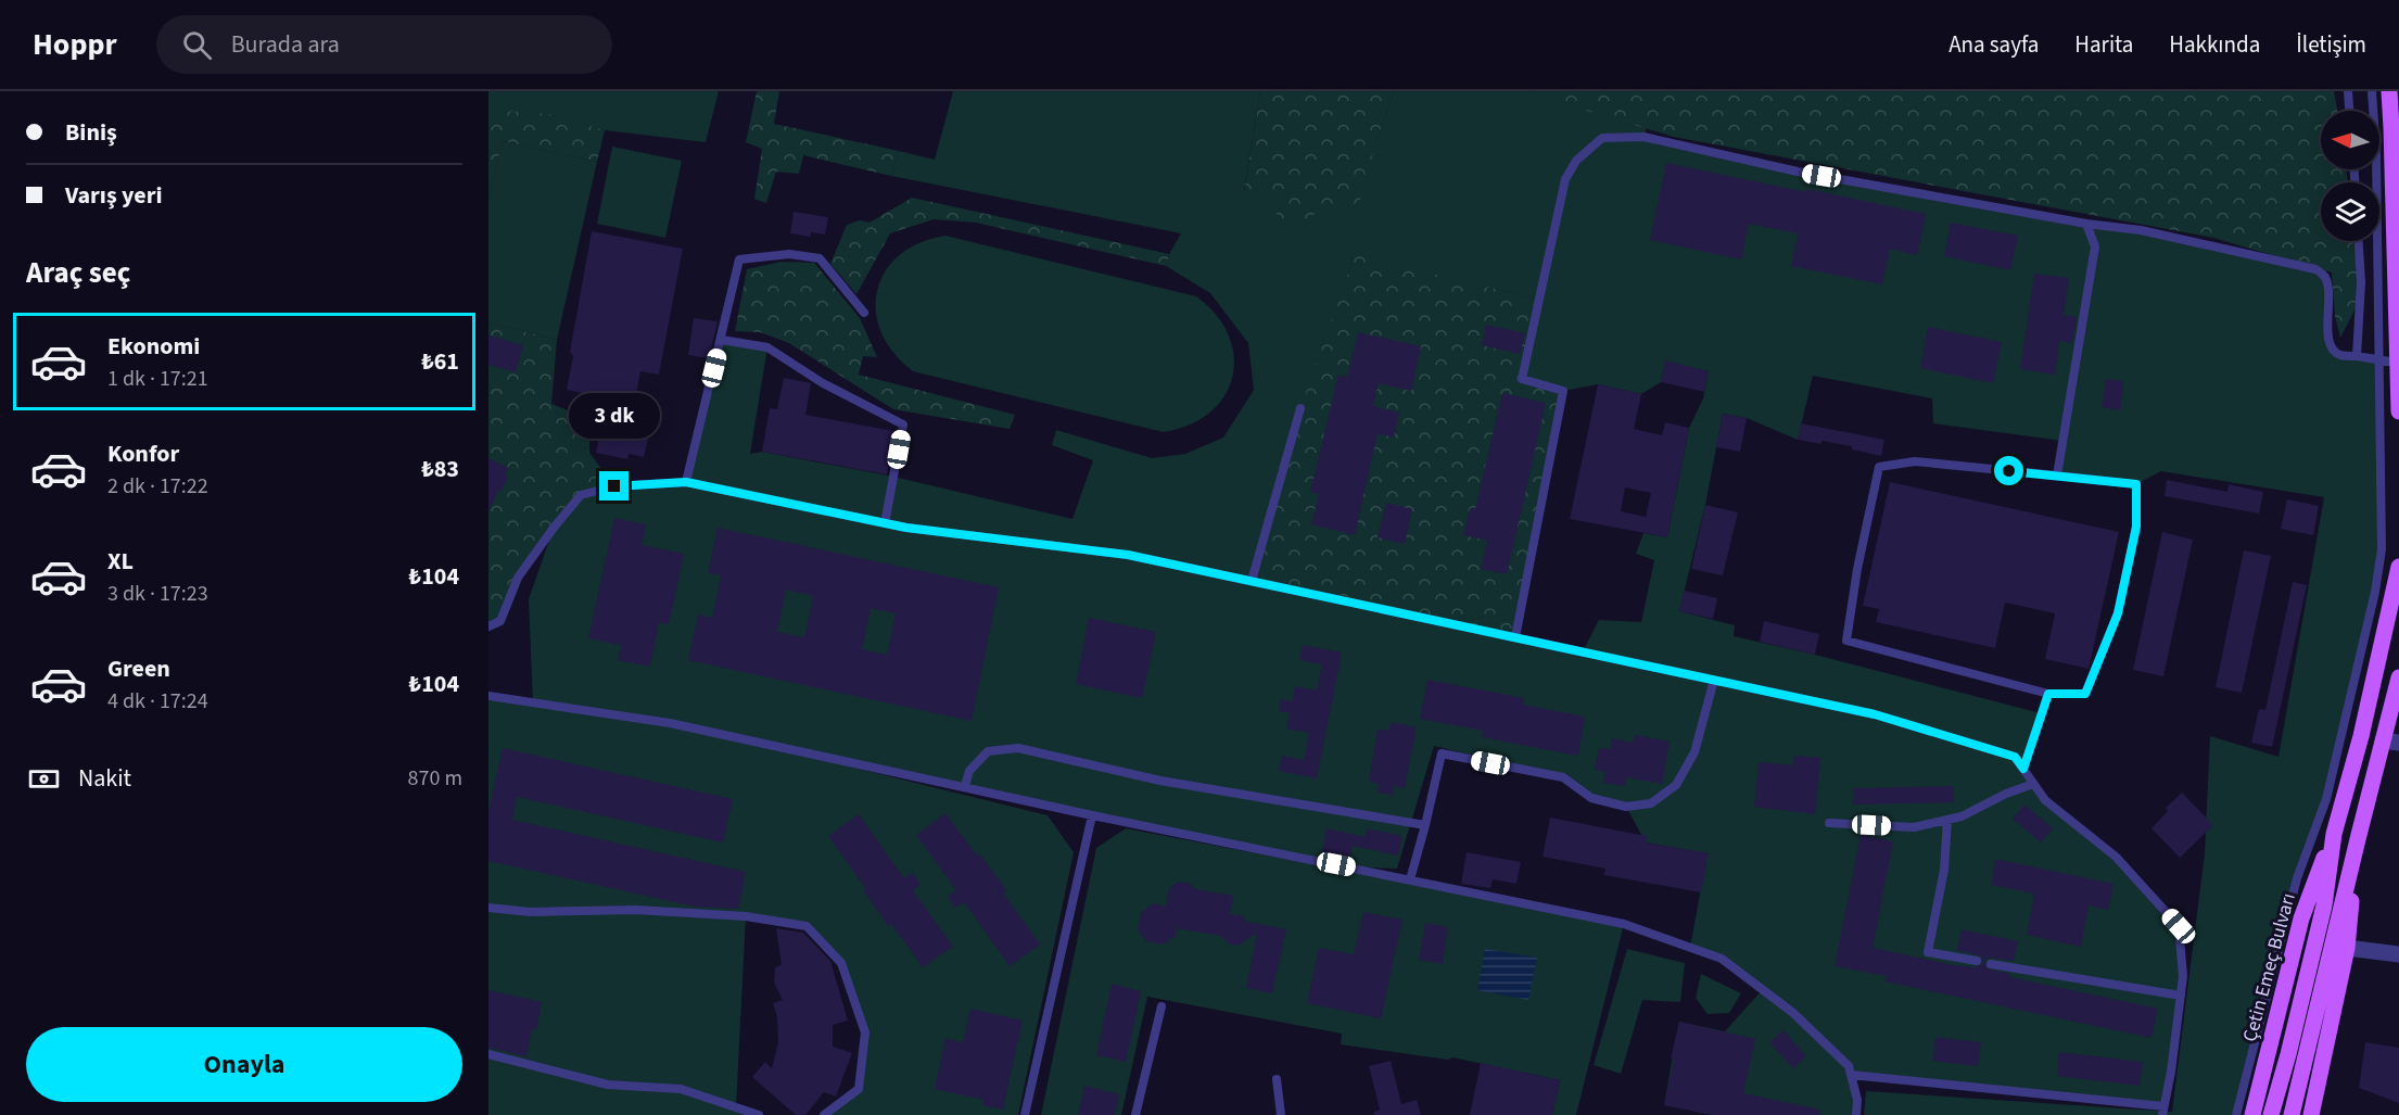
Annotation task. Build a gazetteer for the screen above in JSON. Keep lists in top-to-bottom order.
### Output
{
  "streets": {
    "main road": ["Çetin Emeç Bulvarı"]
  },
  "north": "left",
  "page": {
    "header": "Hoppr",
    "search": "Burada ara",
    "nav": [
      "Ana sayfa",
      "Harita",
      "Hakkında",
      "İletişim"
    ],
    "banner": ["Biniş", "Varış yeri"],
    "heading": "Araç seç",
    "list": [
      {
        "name": "Ekonomi",
        "note": "1 dk · 17:21",
        "value": "₺61"
      },
      {
        "name": "Konfor",
        "note": "2 dk · 17:22",
        "value": "₺83"
      },
      {
        "name": "XL",
        "note": "3 dk · 17:23",
        "value": "₺104"
      },
      {
        "name": "Green",
        "note": "4 dk · 17:24",
        "value": "₺104"
      }
    ],
    "bubble": "3 dk",
    "pay": ["Nakit", "870 m"],
    "buttons": "Onayla"
  }
}
